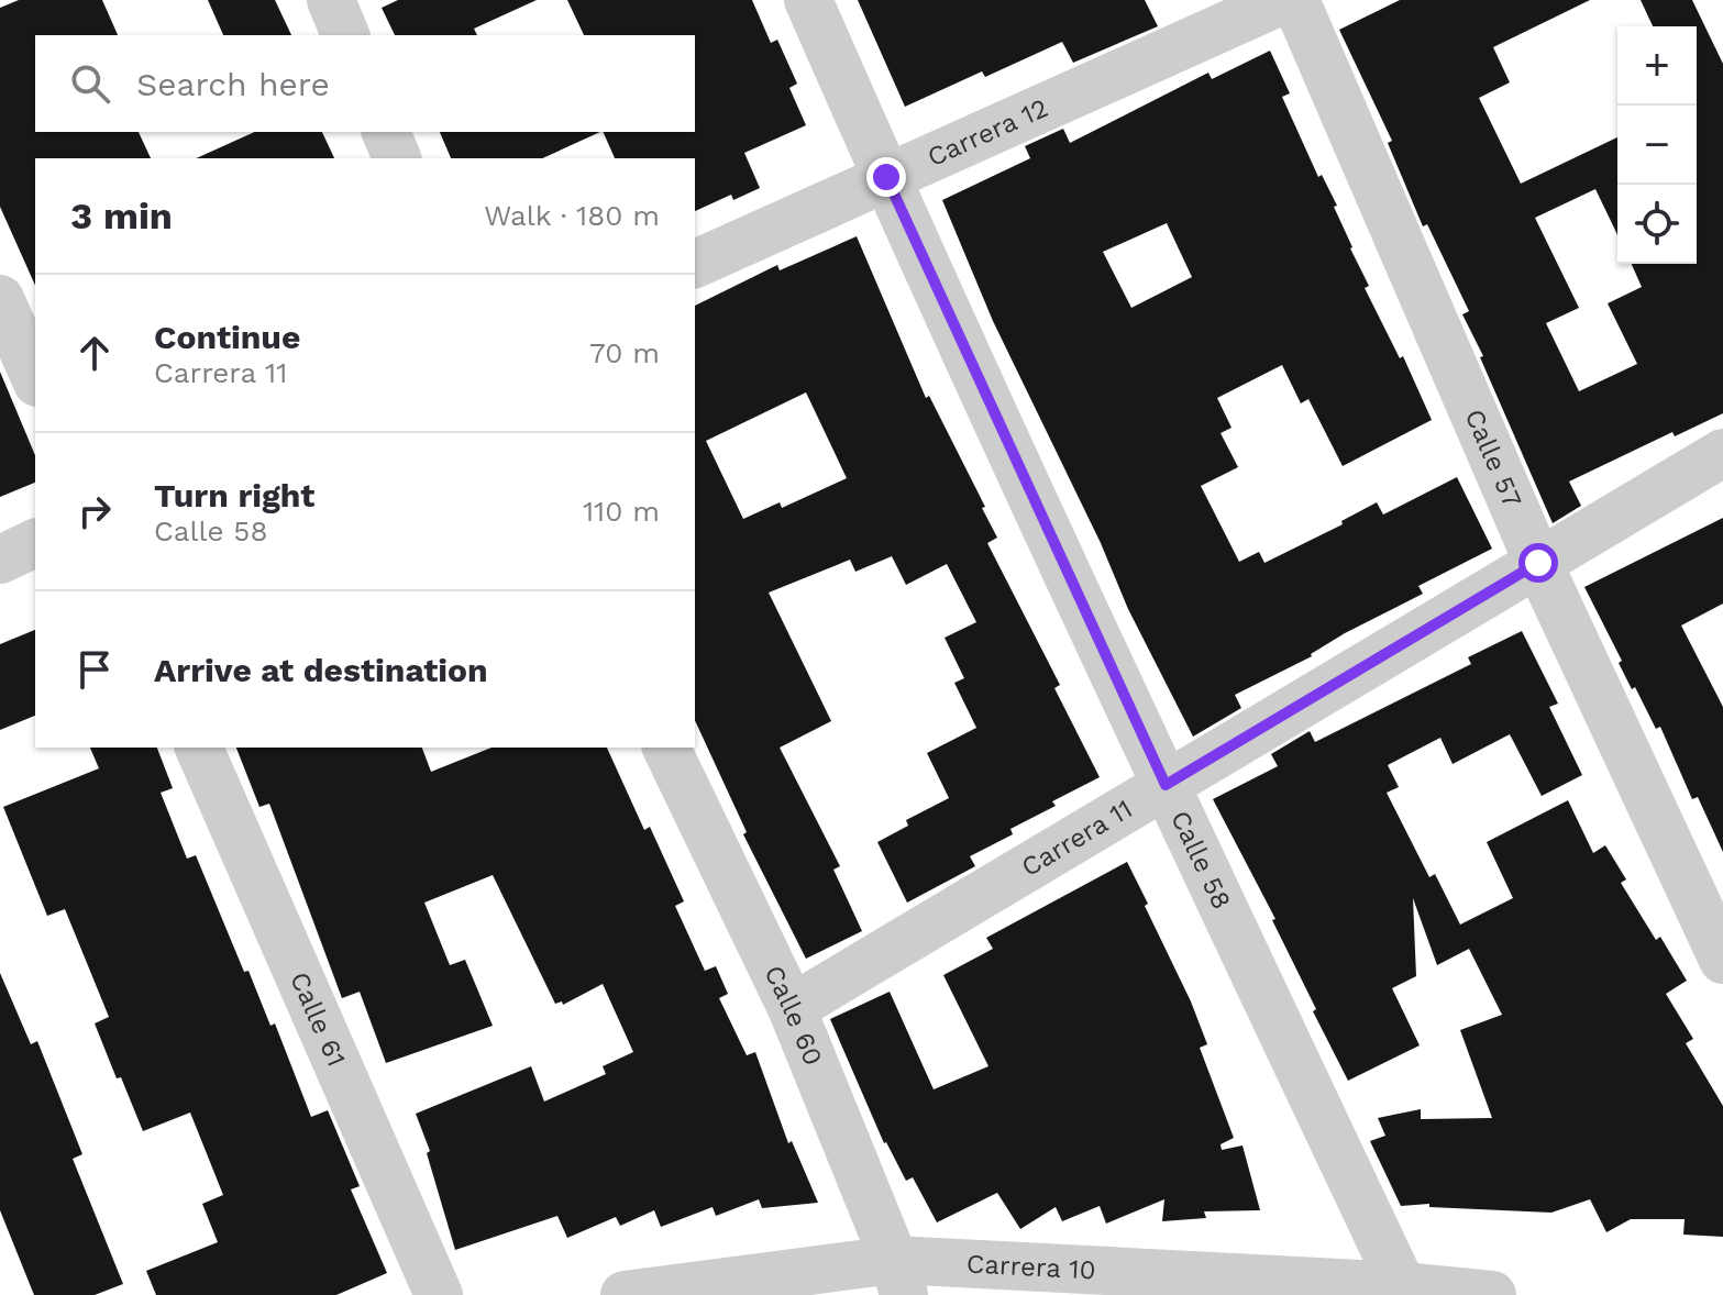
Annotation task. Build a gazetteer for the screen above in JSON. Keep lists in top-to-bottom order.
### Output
{
  "streets": {
    "street": [
      "Carrera 12",
      "Calle 57",
      "Carrera 11",
      "Calle 58",
      "Calle 60",
      "Calle 61",
      "Carrera 10"
    ]
  },
  "crossings": [
    ["Carrera 12", "Calle 58"],
    ["Calle 57", "Carrera 11"],
    ["Carrera 11", "Calle 58"],
    ["Carrera 11", "Calle 60"],
    ["Calle 58", "Carrera 10"],
    ["Calle 60", "Carrera 10"]
  ],
  "page": {
    "map_buttons": ["+", "−"],
    "search": "Search here",
    "heading": ["3 min", "Walk · 180 m"],
    "list": [
      ["Continue", "Carrera 11", "70 m"],
      ["Turn right", "Calle 58", "110 m"],
      "Arrive at destination"
    ]
  }
}
